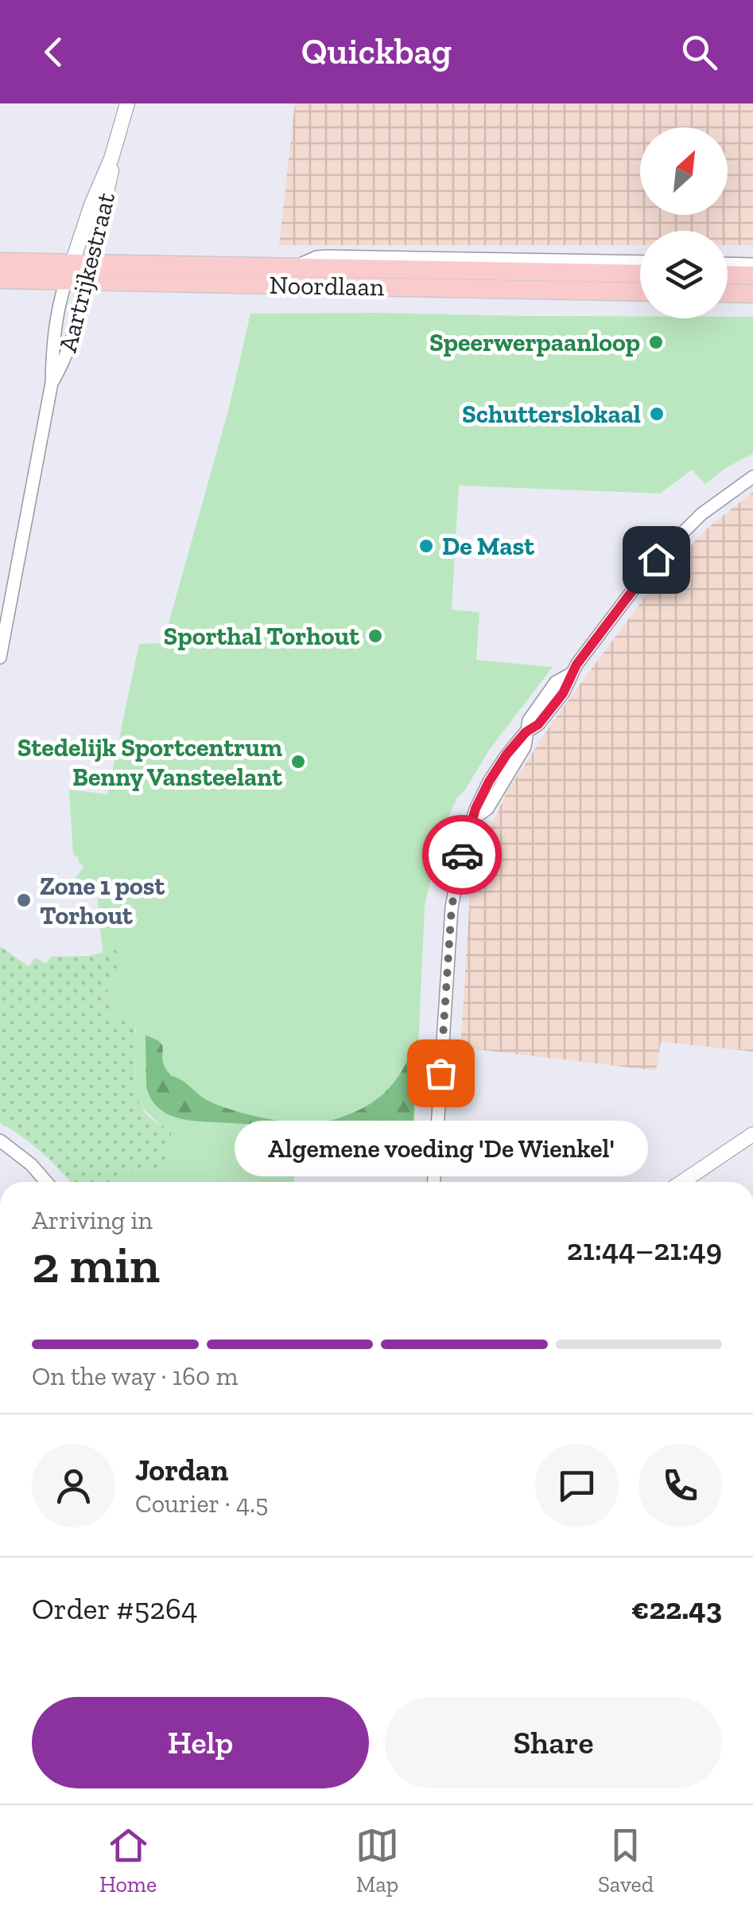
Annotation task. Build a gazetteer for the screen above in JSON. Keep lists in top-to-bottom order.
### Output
{
  "streets": {
    "main road": ["Noordlaan"],
    "street": ["Aartrijkestraat"]
  },
  "crossings": [
    ["Aartrijkestraat", "Noordlaan"]
  ],
  "places": [
    "Speerwerpaanloop",
    "Schutterslokaal",
    "De Mast",
    "Sporthal Torhout",
    "Stedelijk Sportcentrum Benny Vansteelant",
    "Zone 1 post Torhout",
    "Algemene voeding 'De Wienkel'"
  ],
  "north": "top right",
  "page": {
    "header": "Quickbag",
    "bubble": "Algemene voeding 'De Wienkel'",
    "heading": ["2 min", "Arriving in", "21:44–21:49"],
    "panel": [
      "Jordan",
      "Courier · 4.5",
      "Order #5264",
      "€22.43"
    ],
    "bar": "On the way · 160 m",
    "buttons": ["Help", "Share"],
    "tabs": ["Home", "Map", "Saved"]
  }
}
